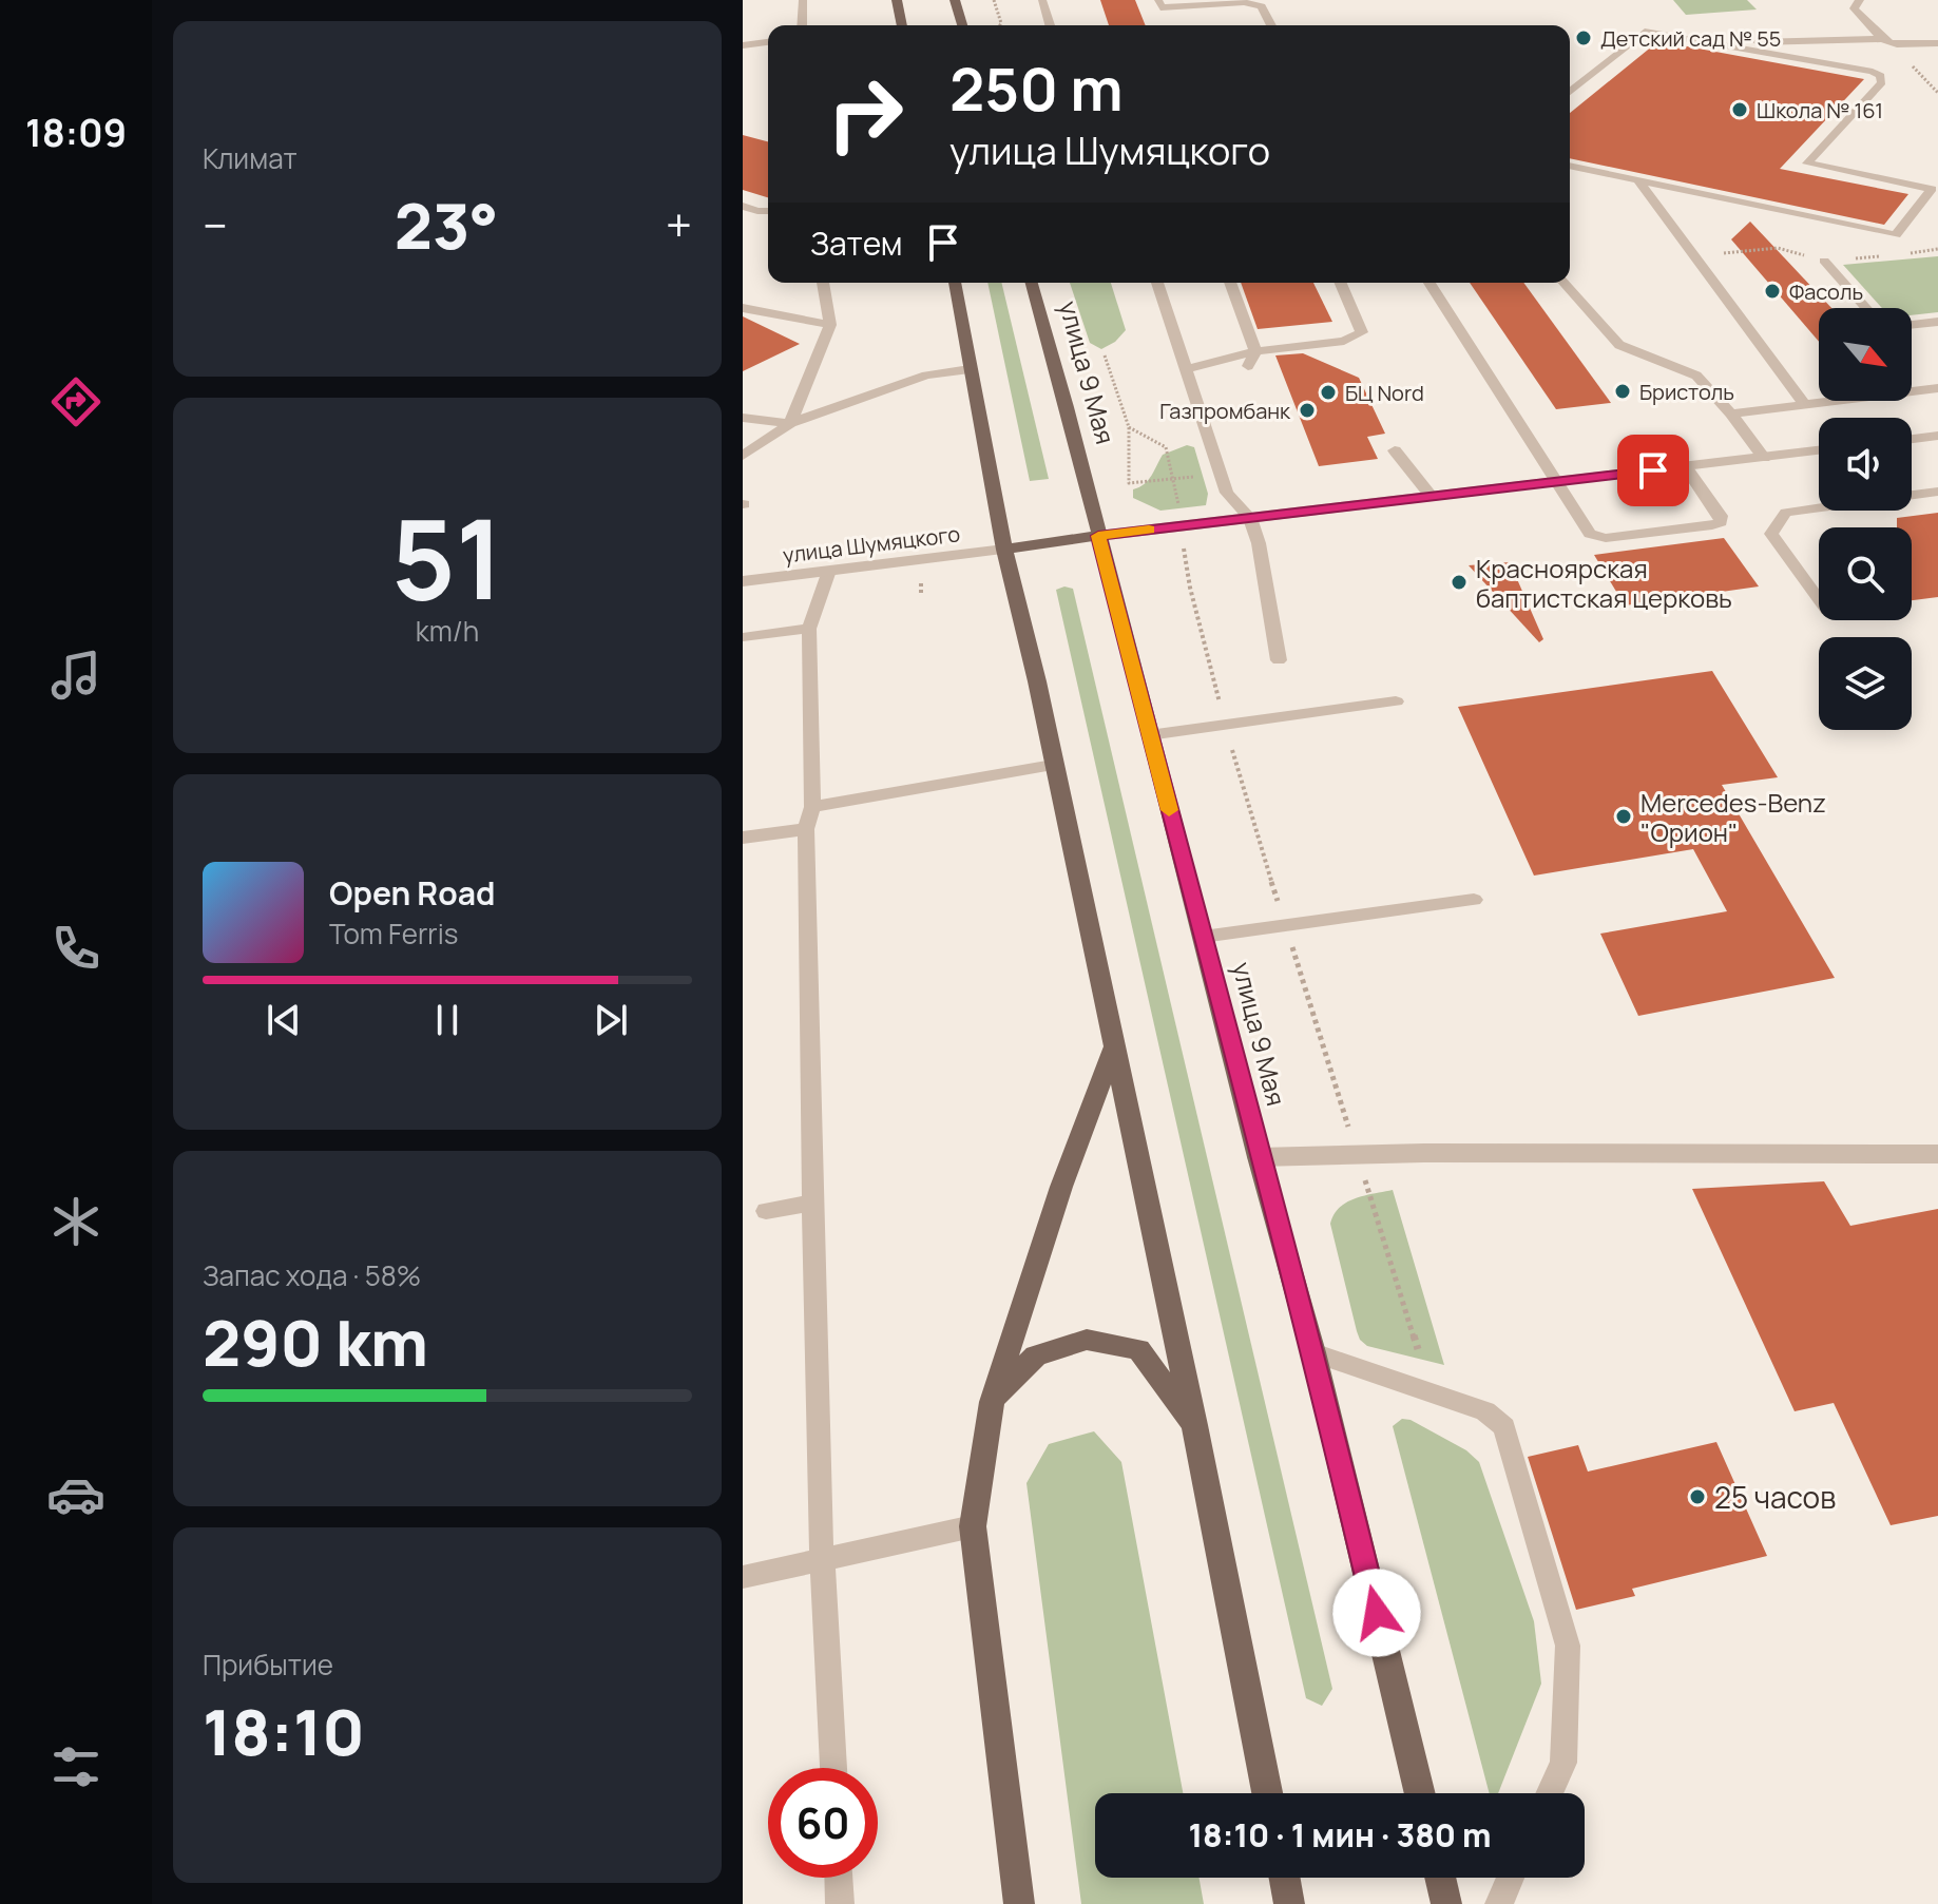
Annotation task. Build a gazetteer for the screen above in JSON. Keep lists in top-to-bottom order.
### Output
{
  "streets": {
    "main road": ["улица 9 Мая"],
    "street": ["улица Шумяцкого"]
  },
  "places": [
    "Детский сад № 55",
    "Школа № 161",
    "Фасоль",
    "Бристоль",
    "БЦ Nord",
    "Газпромбанк",
    "Красноярская баптистская церковь",
    "Mercedes-Benz \"Орион\"",
    "25 часов"
  ],
  "north": "bottom right",
  "page": {
    "tabs": "18:09",
    "tile": [
      "Климат",
      ["51", "km/h"],
      ["Запас хода · 58%", "290 km"],
      ["Прибытие", "18:10"]
    ],
    "turn": ["250 m", "улица Шумяцкого"],
    "heat": ["−", "23°", "+"],
    "then": "Затем",
    "song": ["Open Road", "Tom Ferris"],
    "limit": "60",
    "trip": "18:10 · 1 мин · 380 m"
  }
}
